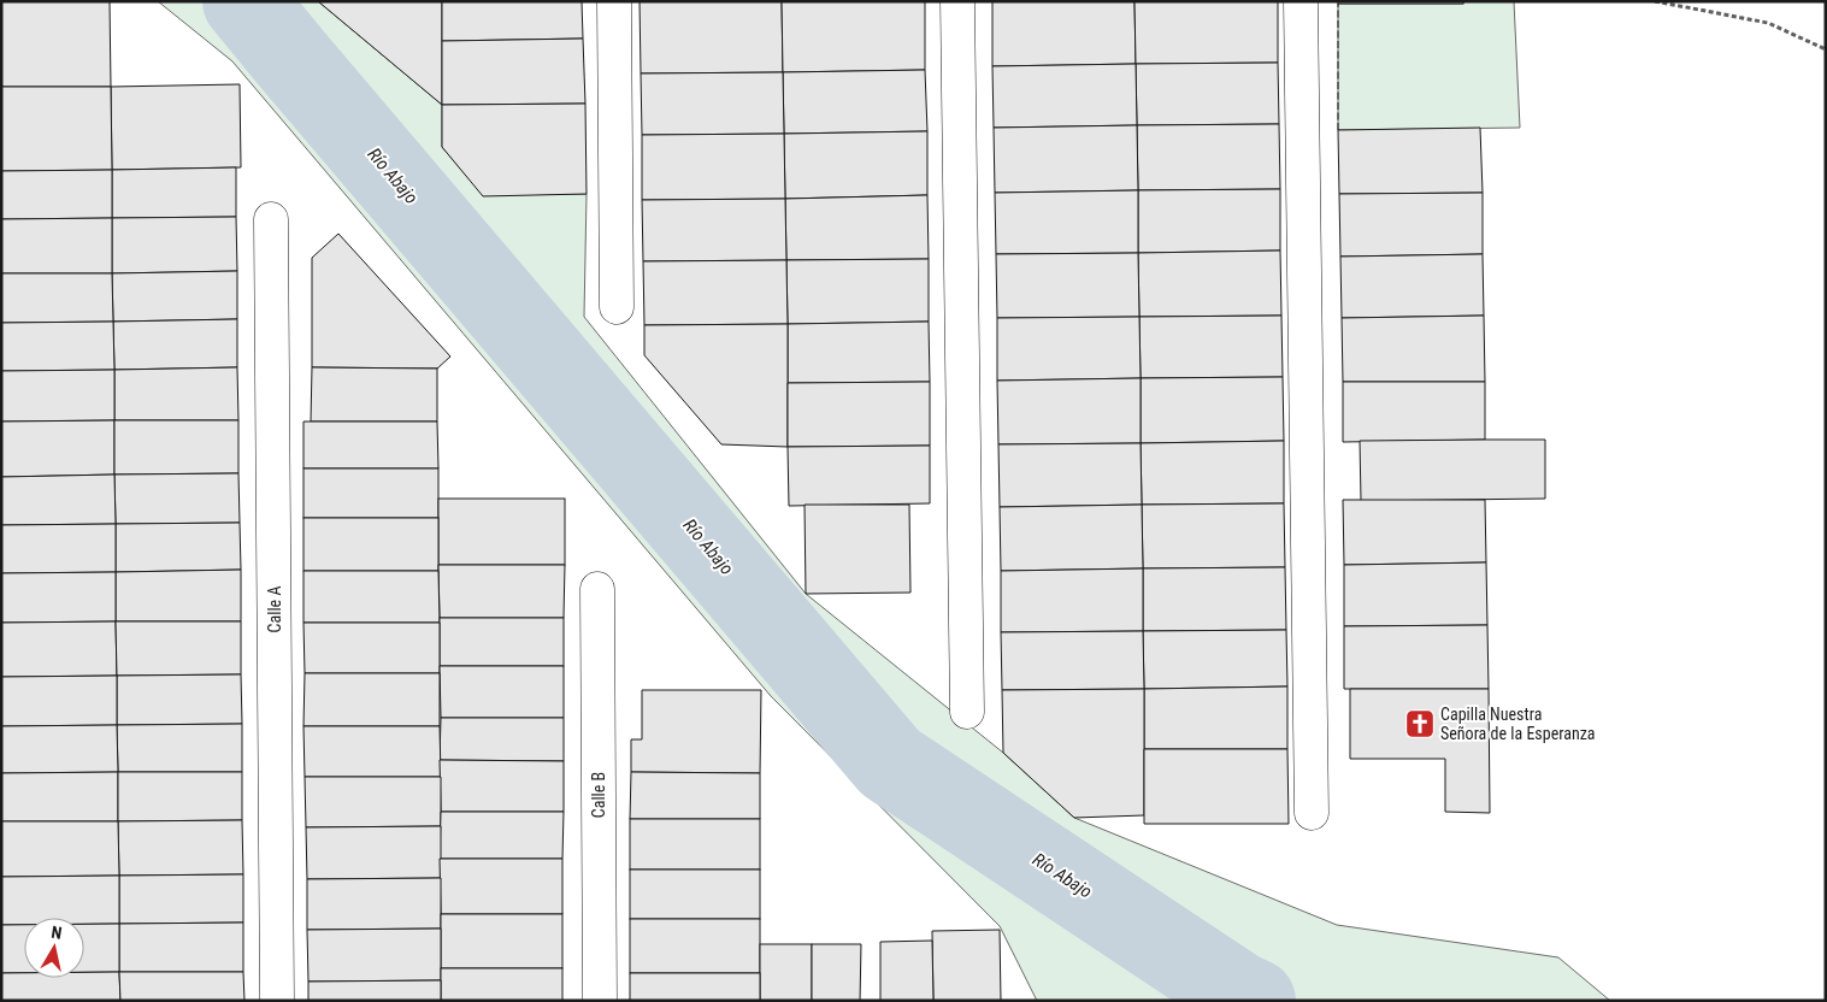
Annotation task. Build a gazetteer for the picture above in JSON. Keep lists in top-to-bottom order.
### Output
{
  "streets": {
    "street": ["Calle A", "Calle B"]
  },
  "water": ["Río Abajo"],
  "places": {
    "church": ["Capilla Nuestra Señora de la Esperanza"]
  },
  "north": "top"
}
